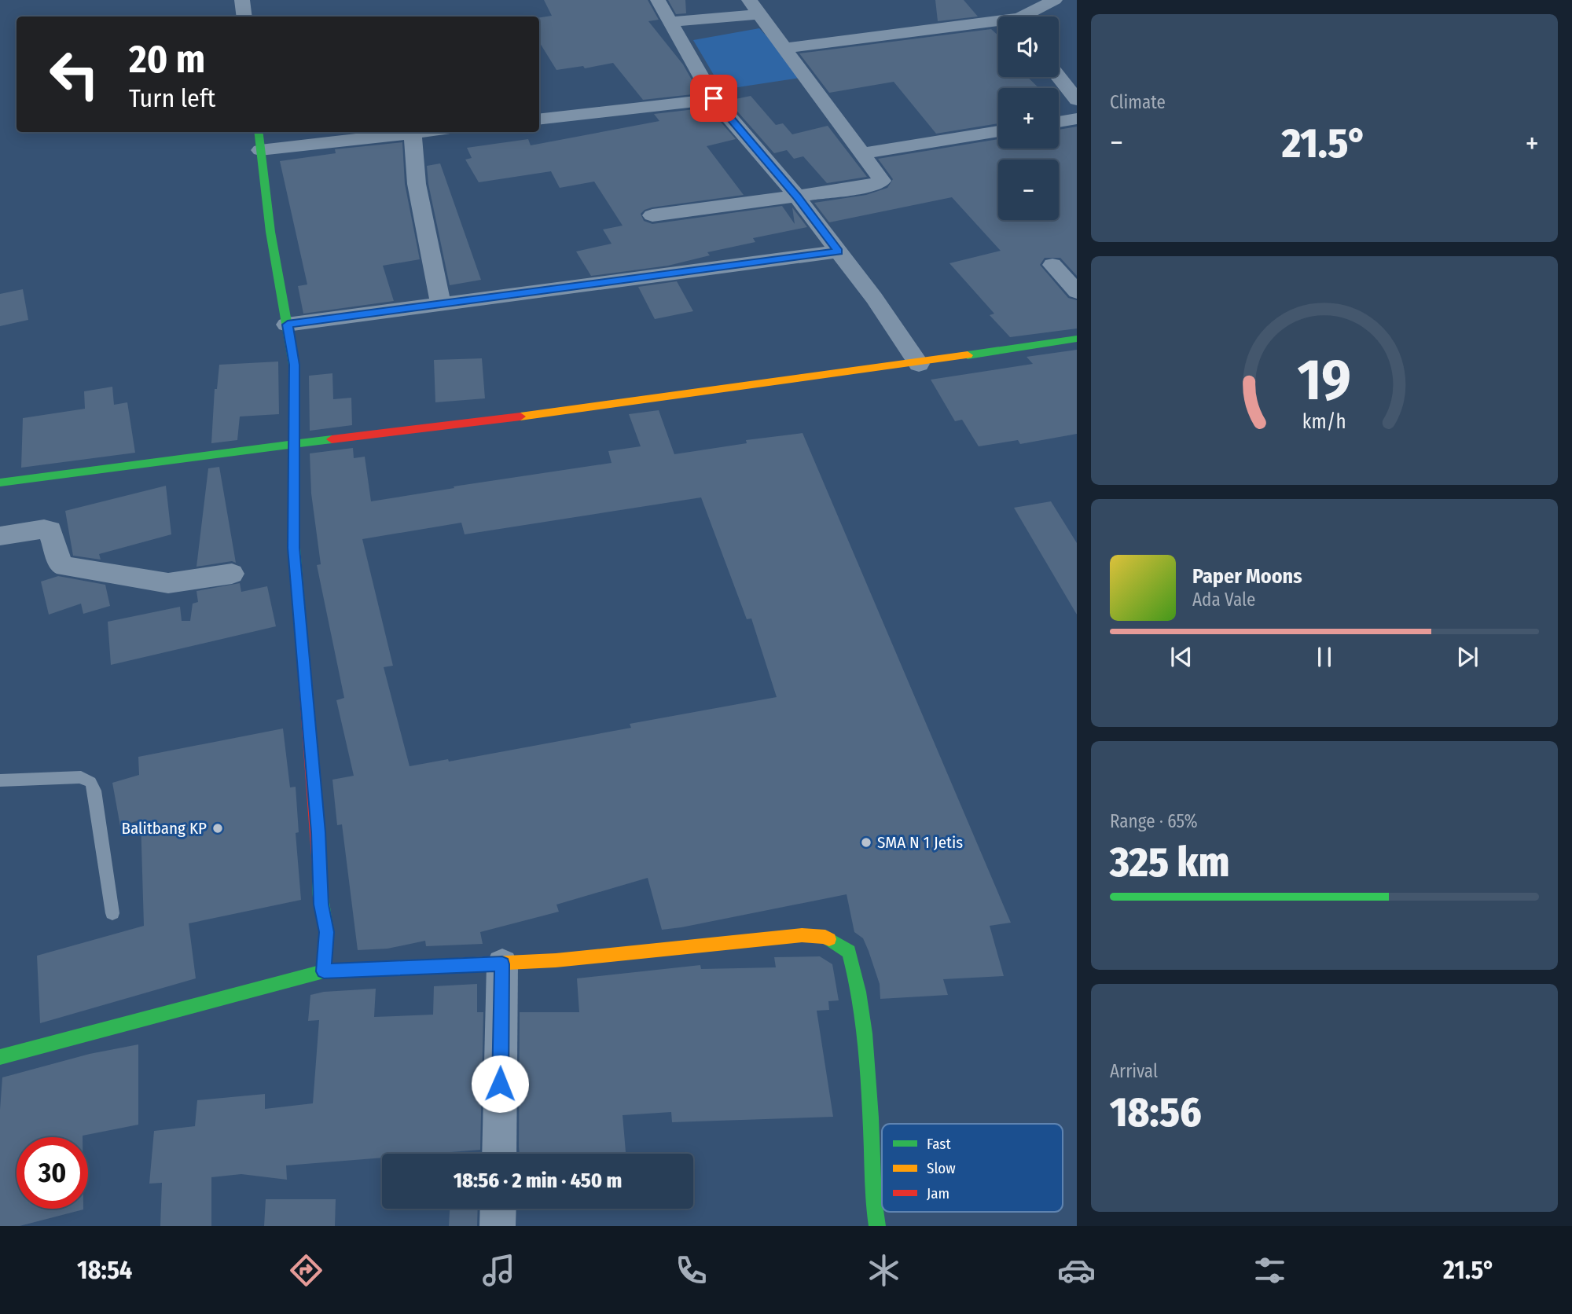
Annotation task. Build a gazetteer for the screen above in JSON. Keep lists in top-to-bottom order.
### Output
{
  "places": ["Balitbang KP", "SMA N 1 Jetis"],
  "legend": ["Fast", "Slow", "Jam"],
  "page": {
    "tile": [
      "Climate",
      ["Range · 65%", "325 km"],
      ["Arrival", "18:56"]
    ],
    "map_buttons": ["+", "−"],
    "turn": ["20 m", "Turn left"],
    "heat": ["−", "21.5°", "+"],
    "song": ["Paper Moons", "Ada Vale"],
    "limit": "30",
    "trip": "18:56 · 2 min · 450 m",
    "tabs": ["18:54", "21.5°"],
    "gauge": ["19", "km/h"]
  }
}
